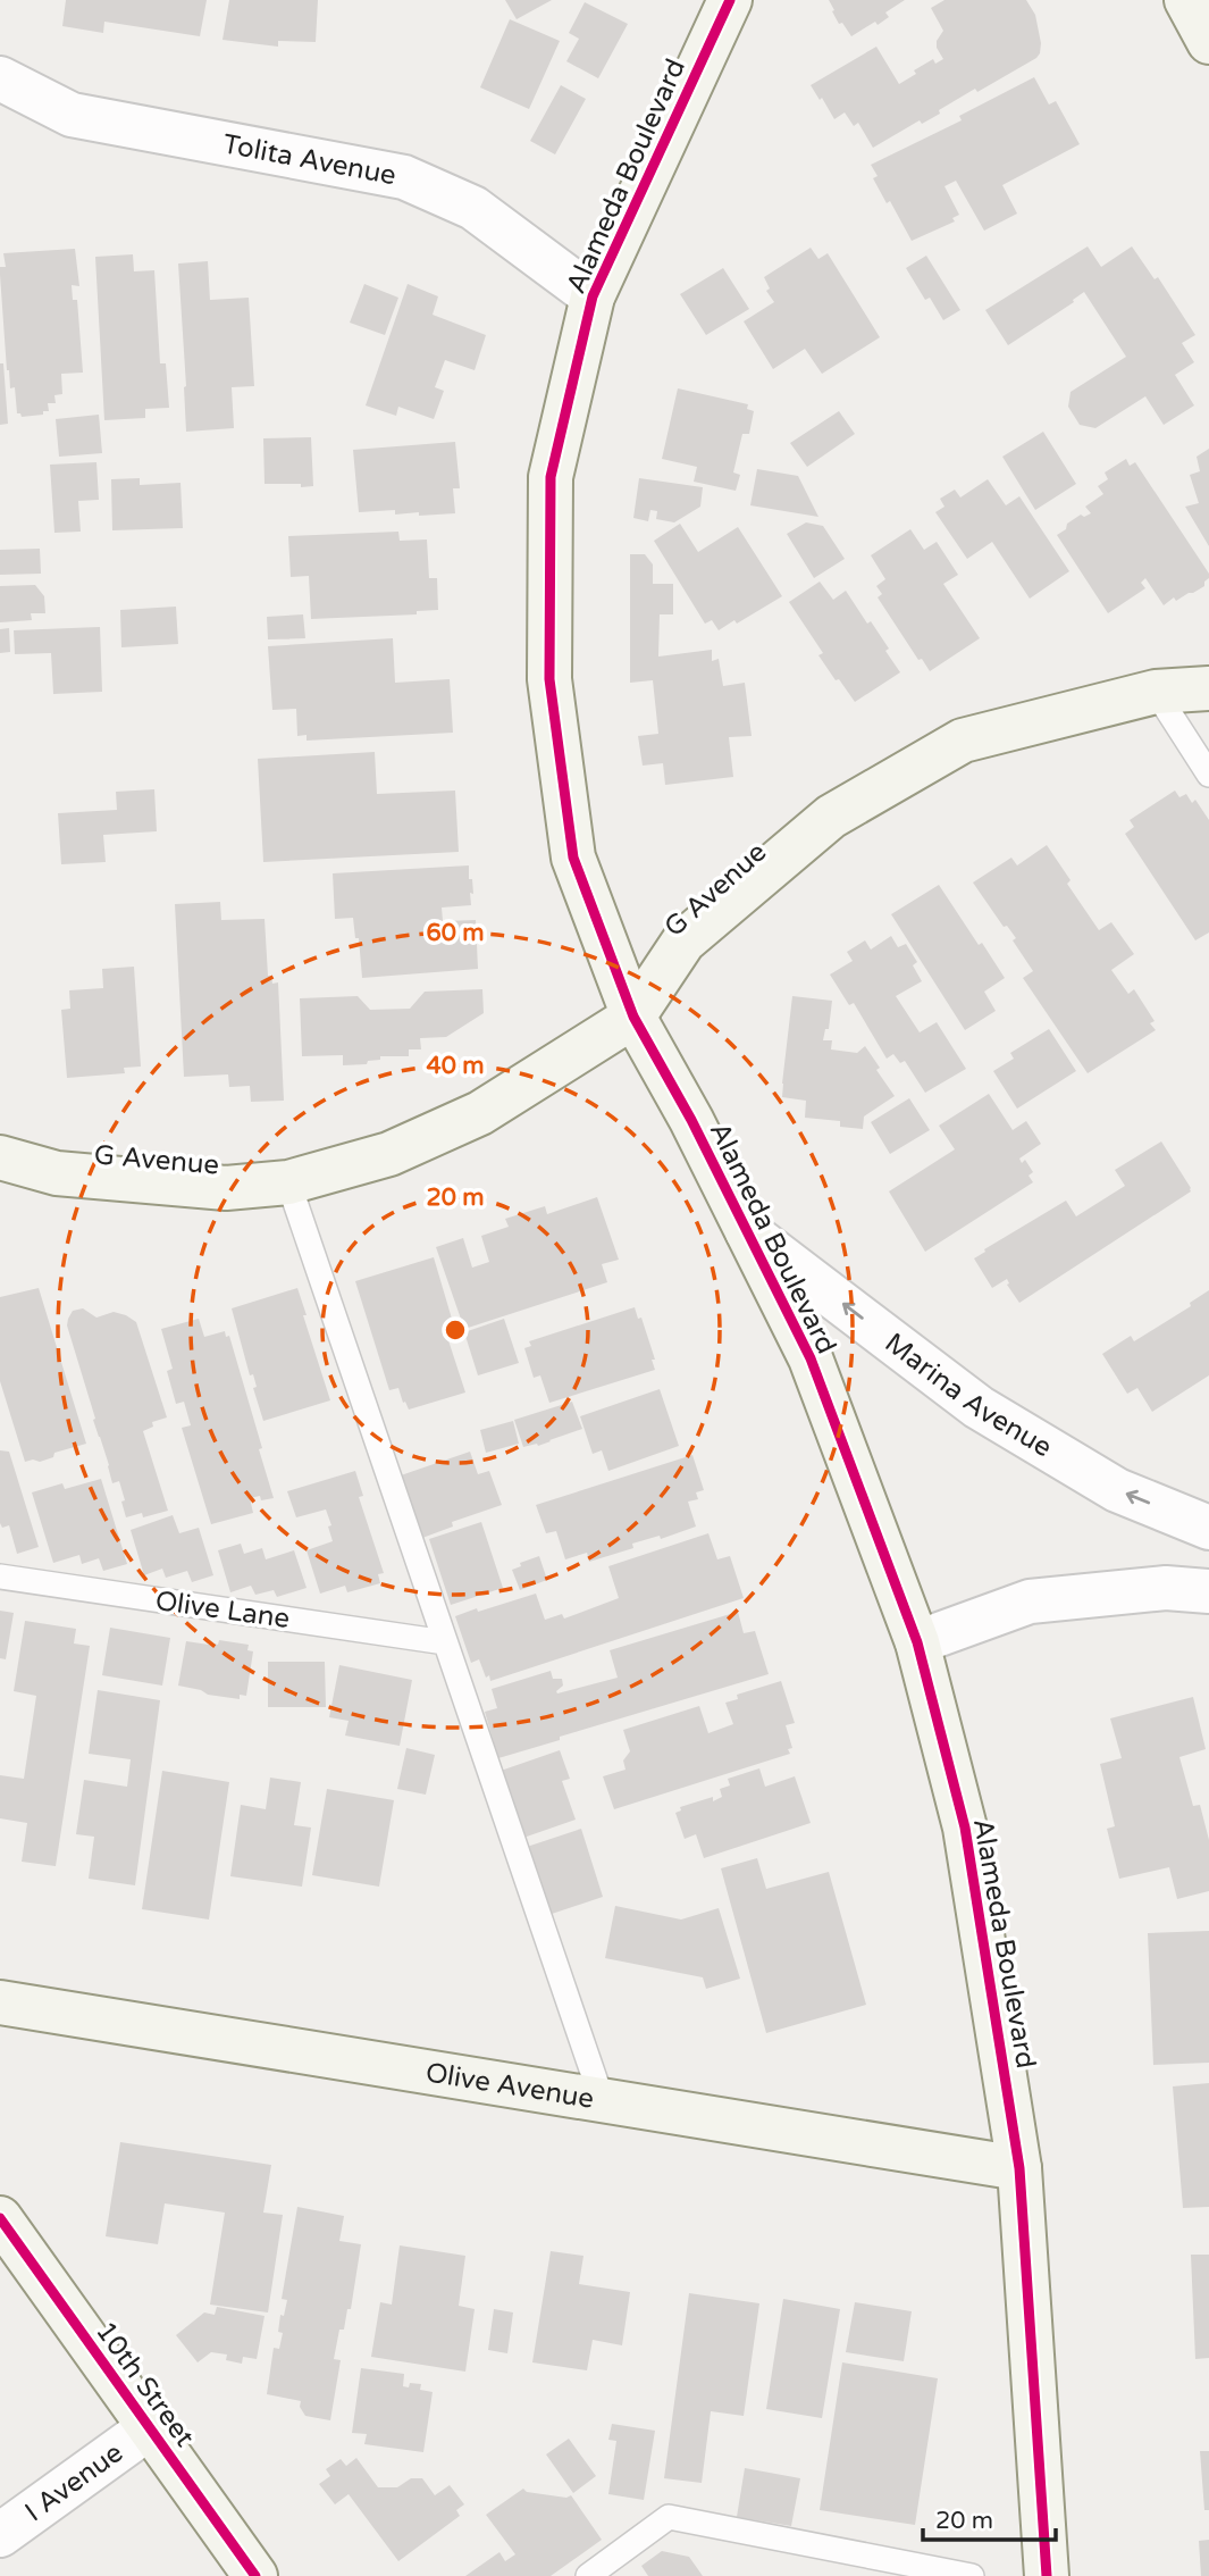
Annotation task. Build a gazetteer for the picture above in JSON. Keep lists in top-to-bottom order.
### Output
{
  "streets": {
    "street": [
      "Tolita Avenue",
      "Alameda Boulevard",
      "G Avenue",
      "Marina Avenue",
      "Olive Avenue",
      "10th Street",
      "I Avenue"
    ],
    "lane": ["Olive Lane"]
  },
  "crossings": [
    ["Tolita Avenue", "Alameda Boulevard"],
    ["Alameda Boulevard", "G Avenue"],
    ["Alameda Boulevard", "Marina Avenue"],
    ["Alameda Boulevard", "Olive Avenue"],
    ["10th Street", "I Avenue"]
  ],
  "one_way": ["Marina Avenue"],
  "scale_bar": "20 m",
  "rings": ["60 m", "40 m", "20 m"]
}
